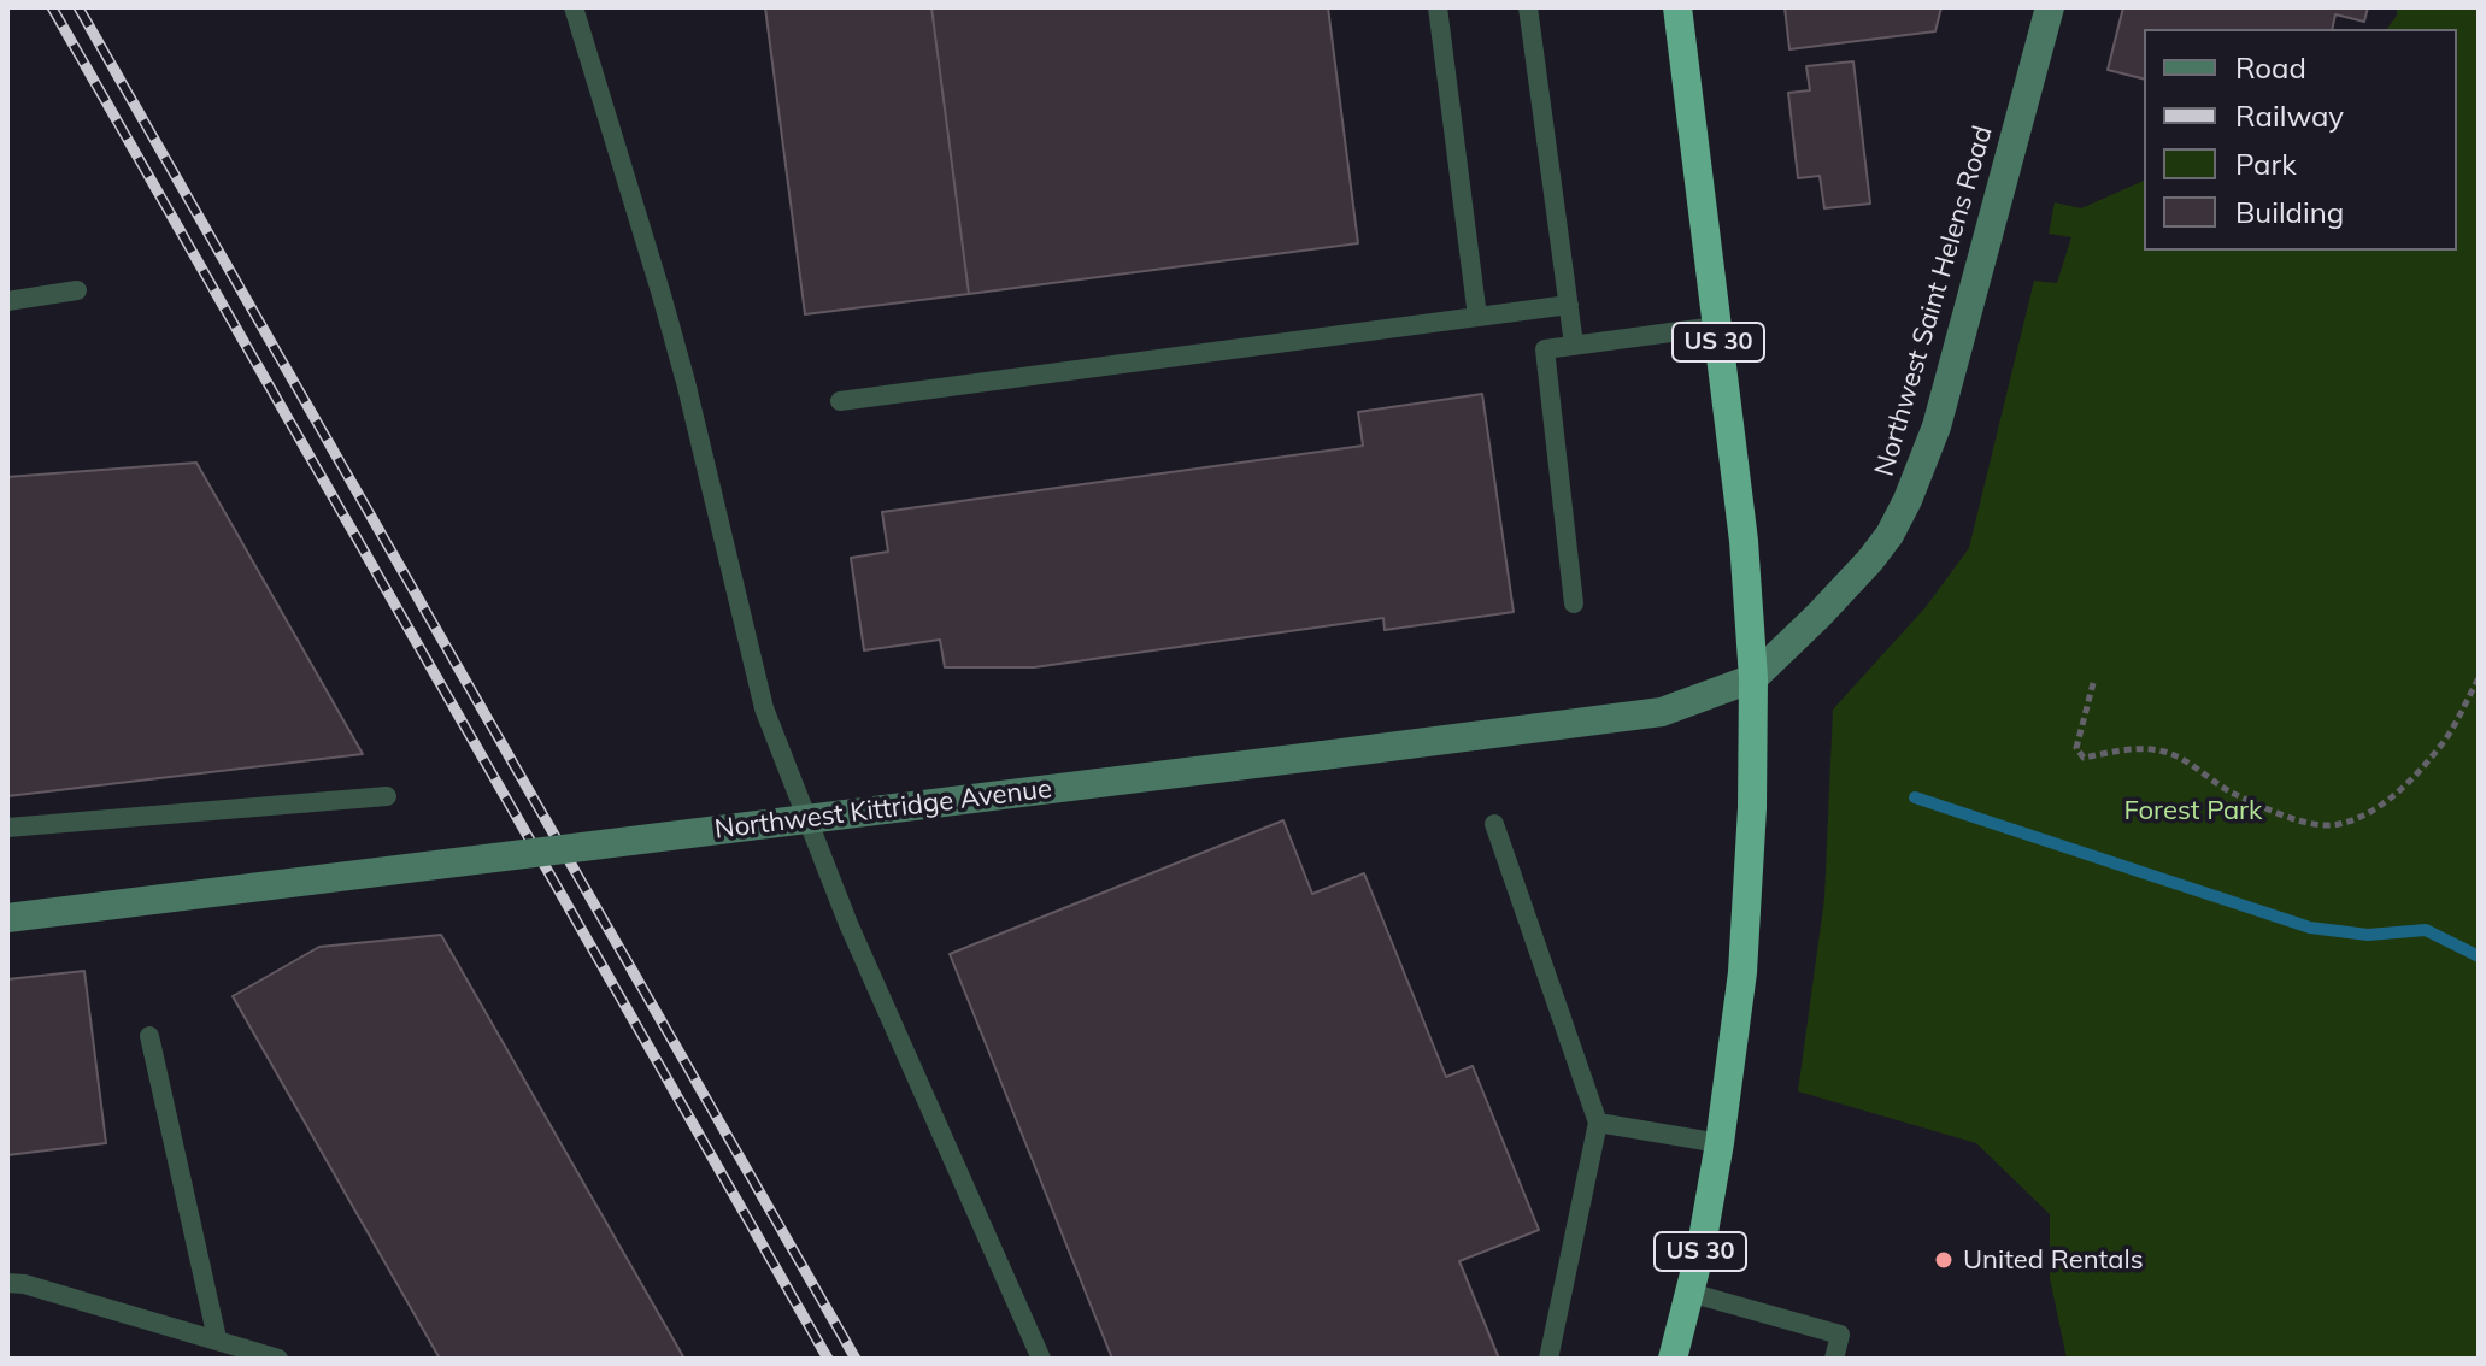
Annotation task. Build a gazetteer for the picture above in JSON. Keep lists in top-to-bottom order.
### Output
{
  "streets": {
    "highway": ["US 30"],
    "main road": ["Northwest Saint Helens Road", "Northwest Kittridge Avenue"]
  },
  "crossings": [
    ["Northwest Saint Helens Road", "US 30"],
    ["Northwest Saint Helens Road", "Northwest Kittridge Avenue"],
    ["US 30", "Northwest Kittridge Avenue"]
  ],
  "parks": ["Forest Park"],
  "places": ["United Rentals"],
  "legend": [
    "Road",
    "Railway",
    "Park",
    "Building"
  ]
}
